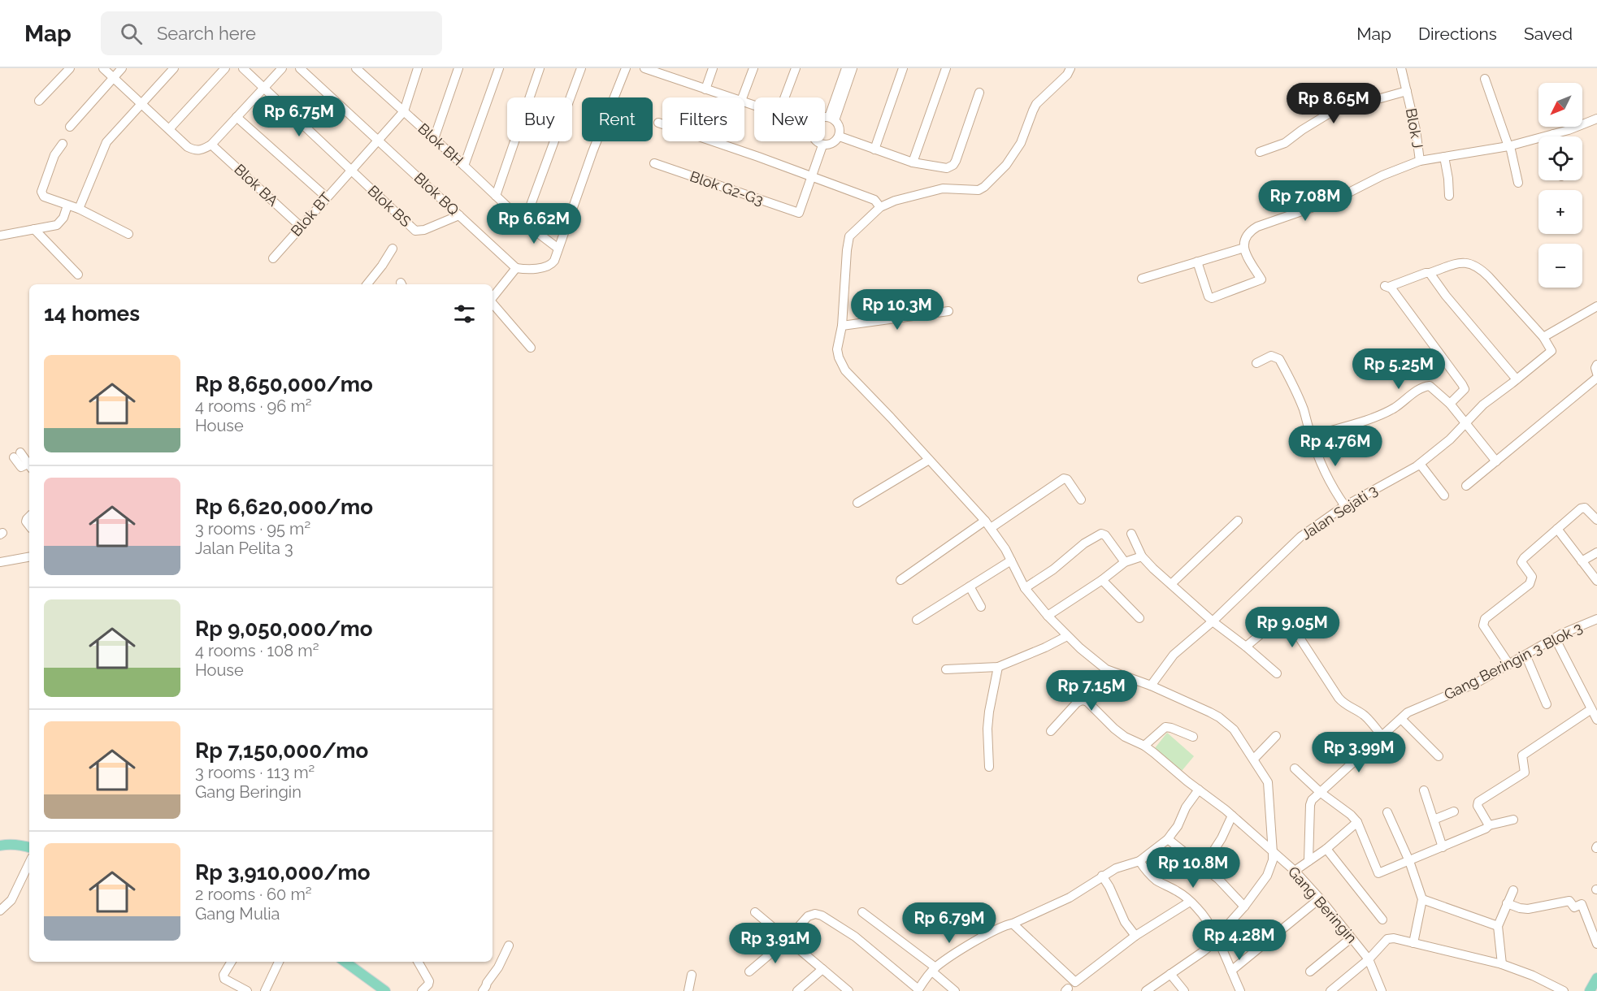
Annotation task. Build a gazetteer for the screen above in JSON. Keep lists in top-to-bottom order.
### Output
{
  "streets": {
    "street": [
      "Blok J",
      "Blok BH",
      "Blok BA",
      "Blok G2-G3",
      "Blok BQ",
      "Blok BS",
      "Blok BT",
      "Jalan Sejati 3",
      "Gang Beringin 3 Blok 3",
      "Gang Beringin"
    ]
  },
  "crossings": [
    ["Blok BH", "Blok BT"],
    ["Blok BA", "Blok BT"],
    ["Blok BQ", "Blok BS"],
    ["Blok BQ", "Blok BT"],
    ["Blok BS", "Blok BT"]
  ],
  "north": "bottom left",
  "page": {
    "header": "Map",
    "search": "Search here",
    "nav": ["Map", "Directions", "Saved"],
    "map_buttons": ["+", "−"],
    "price": [
      "Rp 8.65M",
      "Rp 6.75M",
      "Rp 7.08M",
      "Rp 6.62M",
      "Rp 10.3M",
      "Rp 5.25M",
      "Rp 4.76M",
      "Rp 9.05M",
      "Rp 7.15M",
      "Rp 3.99M",
      "Rp 10.8M",
      "Rp 6.79M",
      "Rp 4.28M",
      "Rp 3.91M"
    ],
    "chip": [
      "Buy",
      "Rent",
      "Filters",
      "New"
    ],
    "heading": "14 homes",
    "list": [
      {
        "name": "Rp 8,650,000/mo",
        "note": "4 rooms · 96 m² · House"
      },
      {
        "name": "Rp 6,620,000/mo",
        "note": "3 rooms · 95 m² · Jalan Pelita 3"
      },
      {
        "name": "Rp 9,050,000/mo",
        "note": "4 rooms · 108 m² · House"
      },
      {
        "name": "Rp 7,150,000/mo",
        "note": "3 rooms · 113 m² · Gang Beringin"
      },
      {
        "name": "Rp 3,910,000/mo",
        "note": "2 rooms · 60 m² · Gang Mulia"
      }
    ]
  }
}
